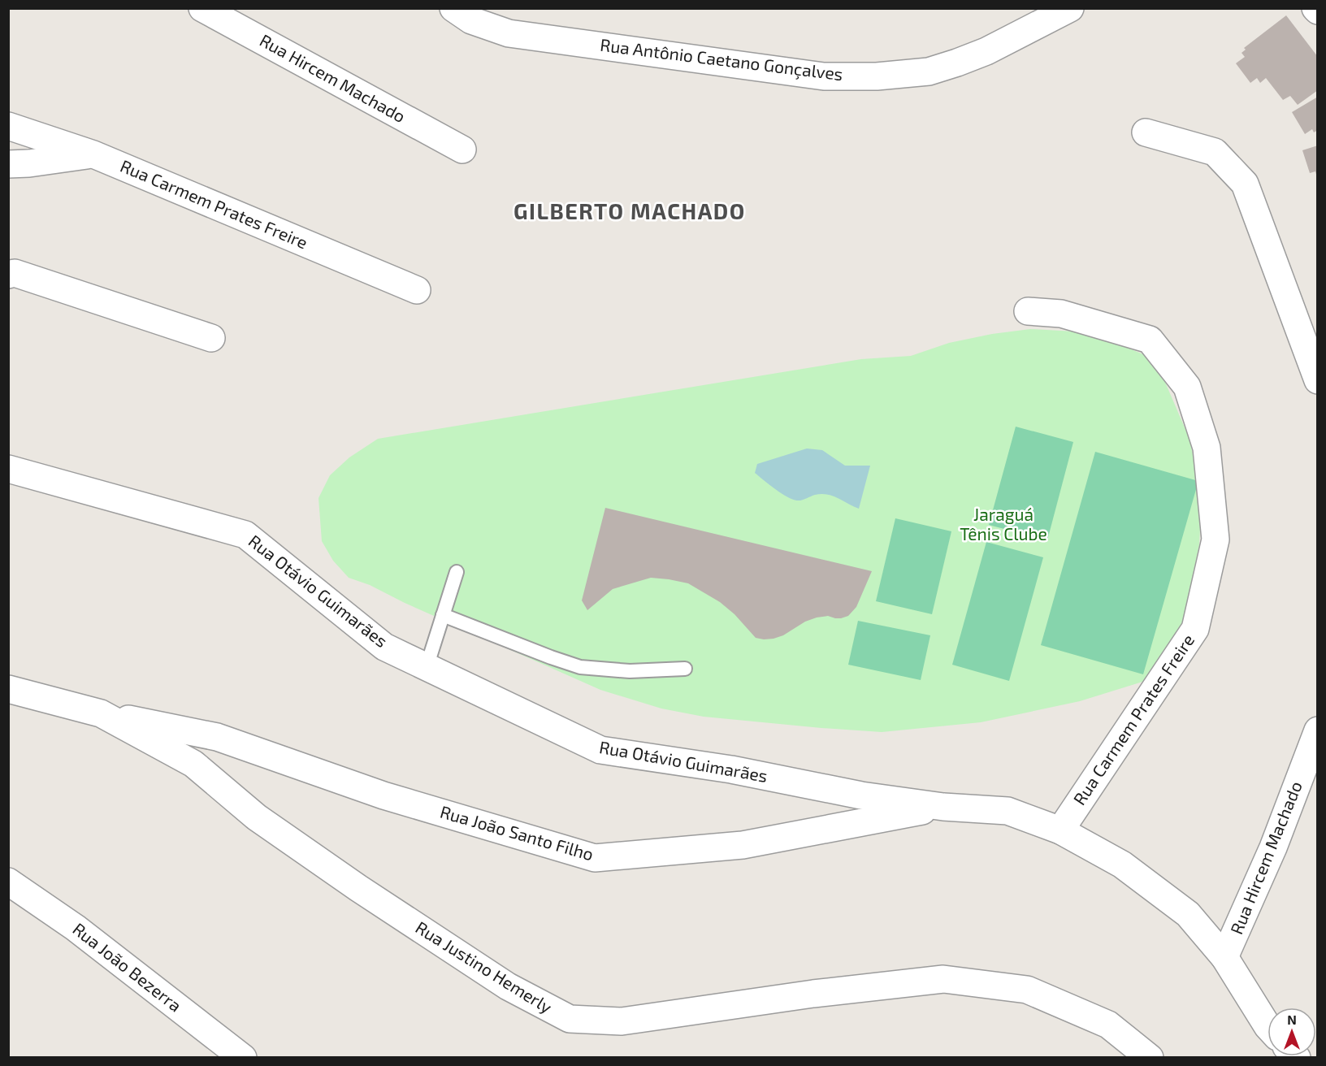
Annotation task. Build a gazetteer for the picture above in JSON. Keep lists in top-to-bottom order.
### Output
{
  "streets": {
    "street": [
      "Rua Antônio Caetano Gonçalves",
      "Rua Hircem Machado",
      "Rua Carmem Prates Freire",
      "Rua Otávio Guimarães",
      "Rua João Santo Filho",
      "Rua João Bezerra",
      "Rua Justino Hemerly"
    ]
  },
  "crossings": [
    ["Rua Hircem Machado", "Rua Otávio Guimarães"],
    ["Rua Carmem Prates Freire", "Rua Otávio Guimarães"],
    ["Rua Otávio Guimarães", "Rua João Santo Filho"],
    ["Rua João Santo Filho", "Rua Justino Hemerly"]
  ],
  "districts": ["GILBERTO MACHADO"],
  "parks": ["Jaraguá Tênis Clube"],
  "north": "top"
}
